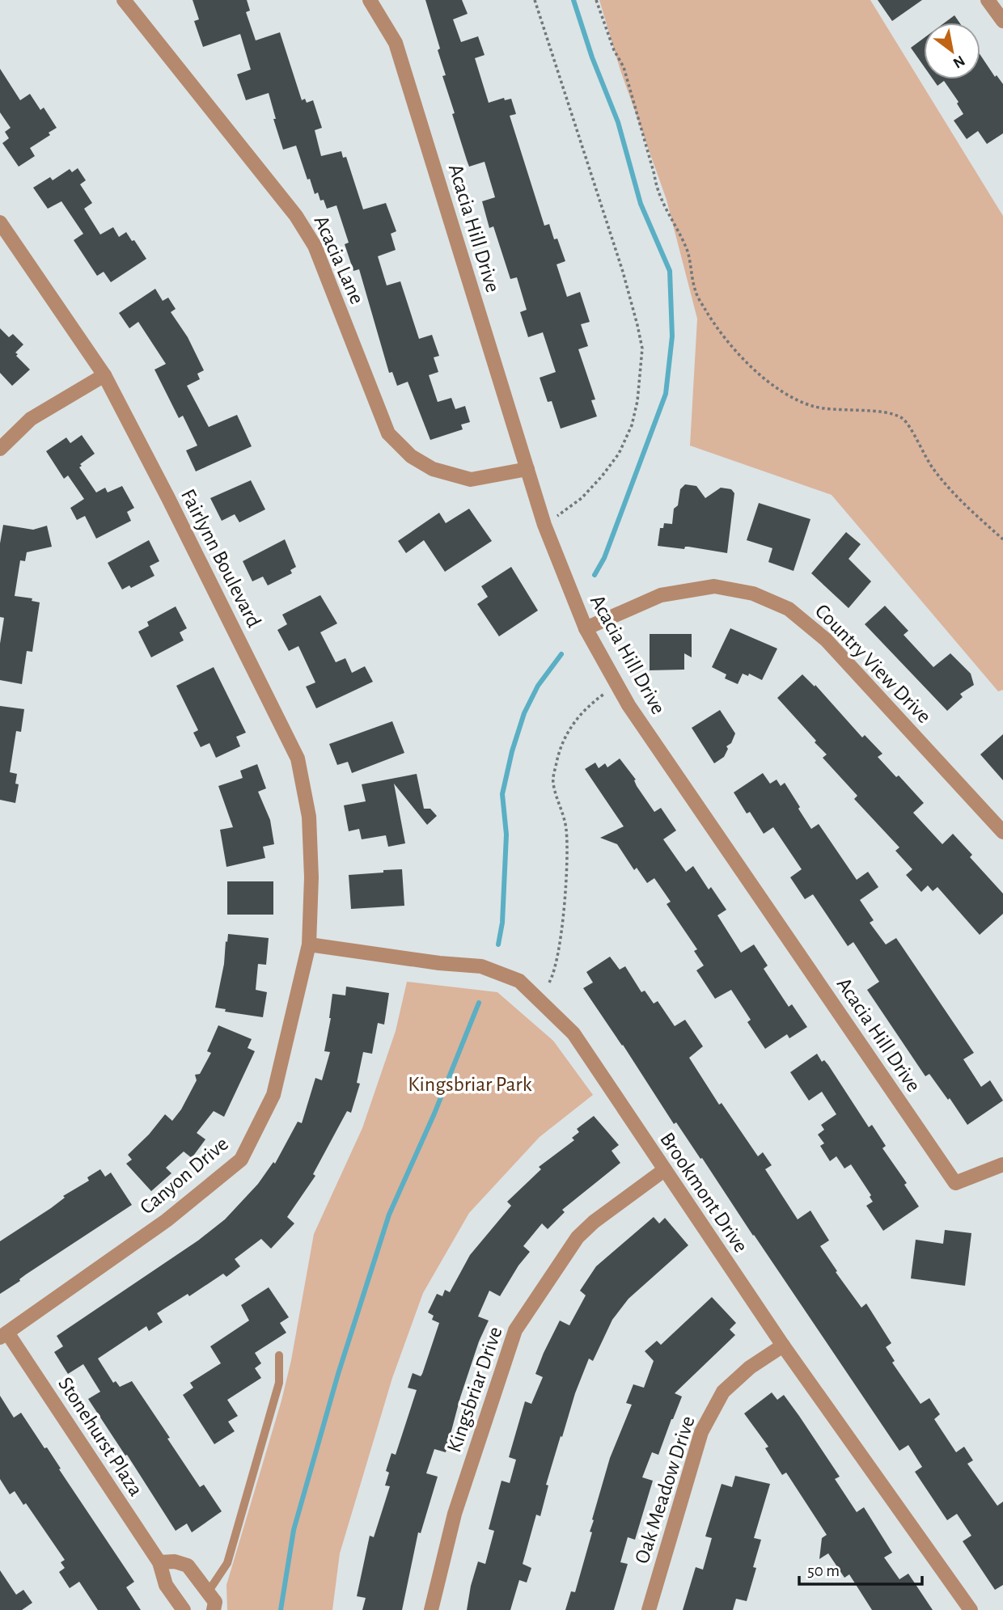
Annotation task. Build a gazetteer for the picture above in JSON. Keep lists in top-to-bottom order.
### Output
{
  "streets": {
    "street": [
      "Acacia Hill Drive",
      "Acacia Lane",
      "Fairlynn Boulevard",
      "Country View Drive",
      "Canyon Drive",
      "Brookmont Drive",
      "Kingsbriar Drive",
      "Stonehurst Plaza",
      "Oak Meadow Drive"
    ]
  },
  "crossings": [
    ["Acacia Hill Drive", "Acacia Lane"],
    ["Acacia Hill Drive", "Country View Drive"],
    ["Fairlynn Boulevard", "Canyon Drive"],
    ["Fairlynn Boulevard", "Brookmont Drive"],
    ["Canyon Drive", "Brookmont Drive"],
    ["Canyon Drive", "Stonehurst Plaza"],
    ["Brookmont Drive", "Kingsbriar Drive"],
    ["Brookmont Drive", "Oak Meadow Drive"]
  ],
  "parks": ["Kingsbriar Park"],
  "scale_bar": "50 m",
  "north": "bottom right"
}
